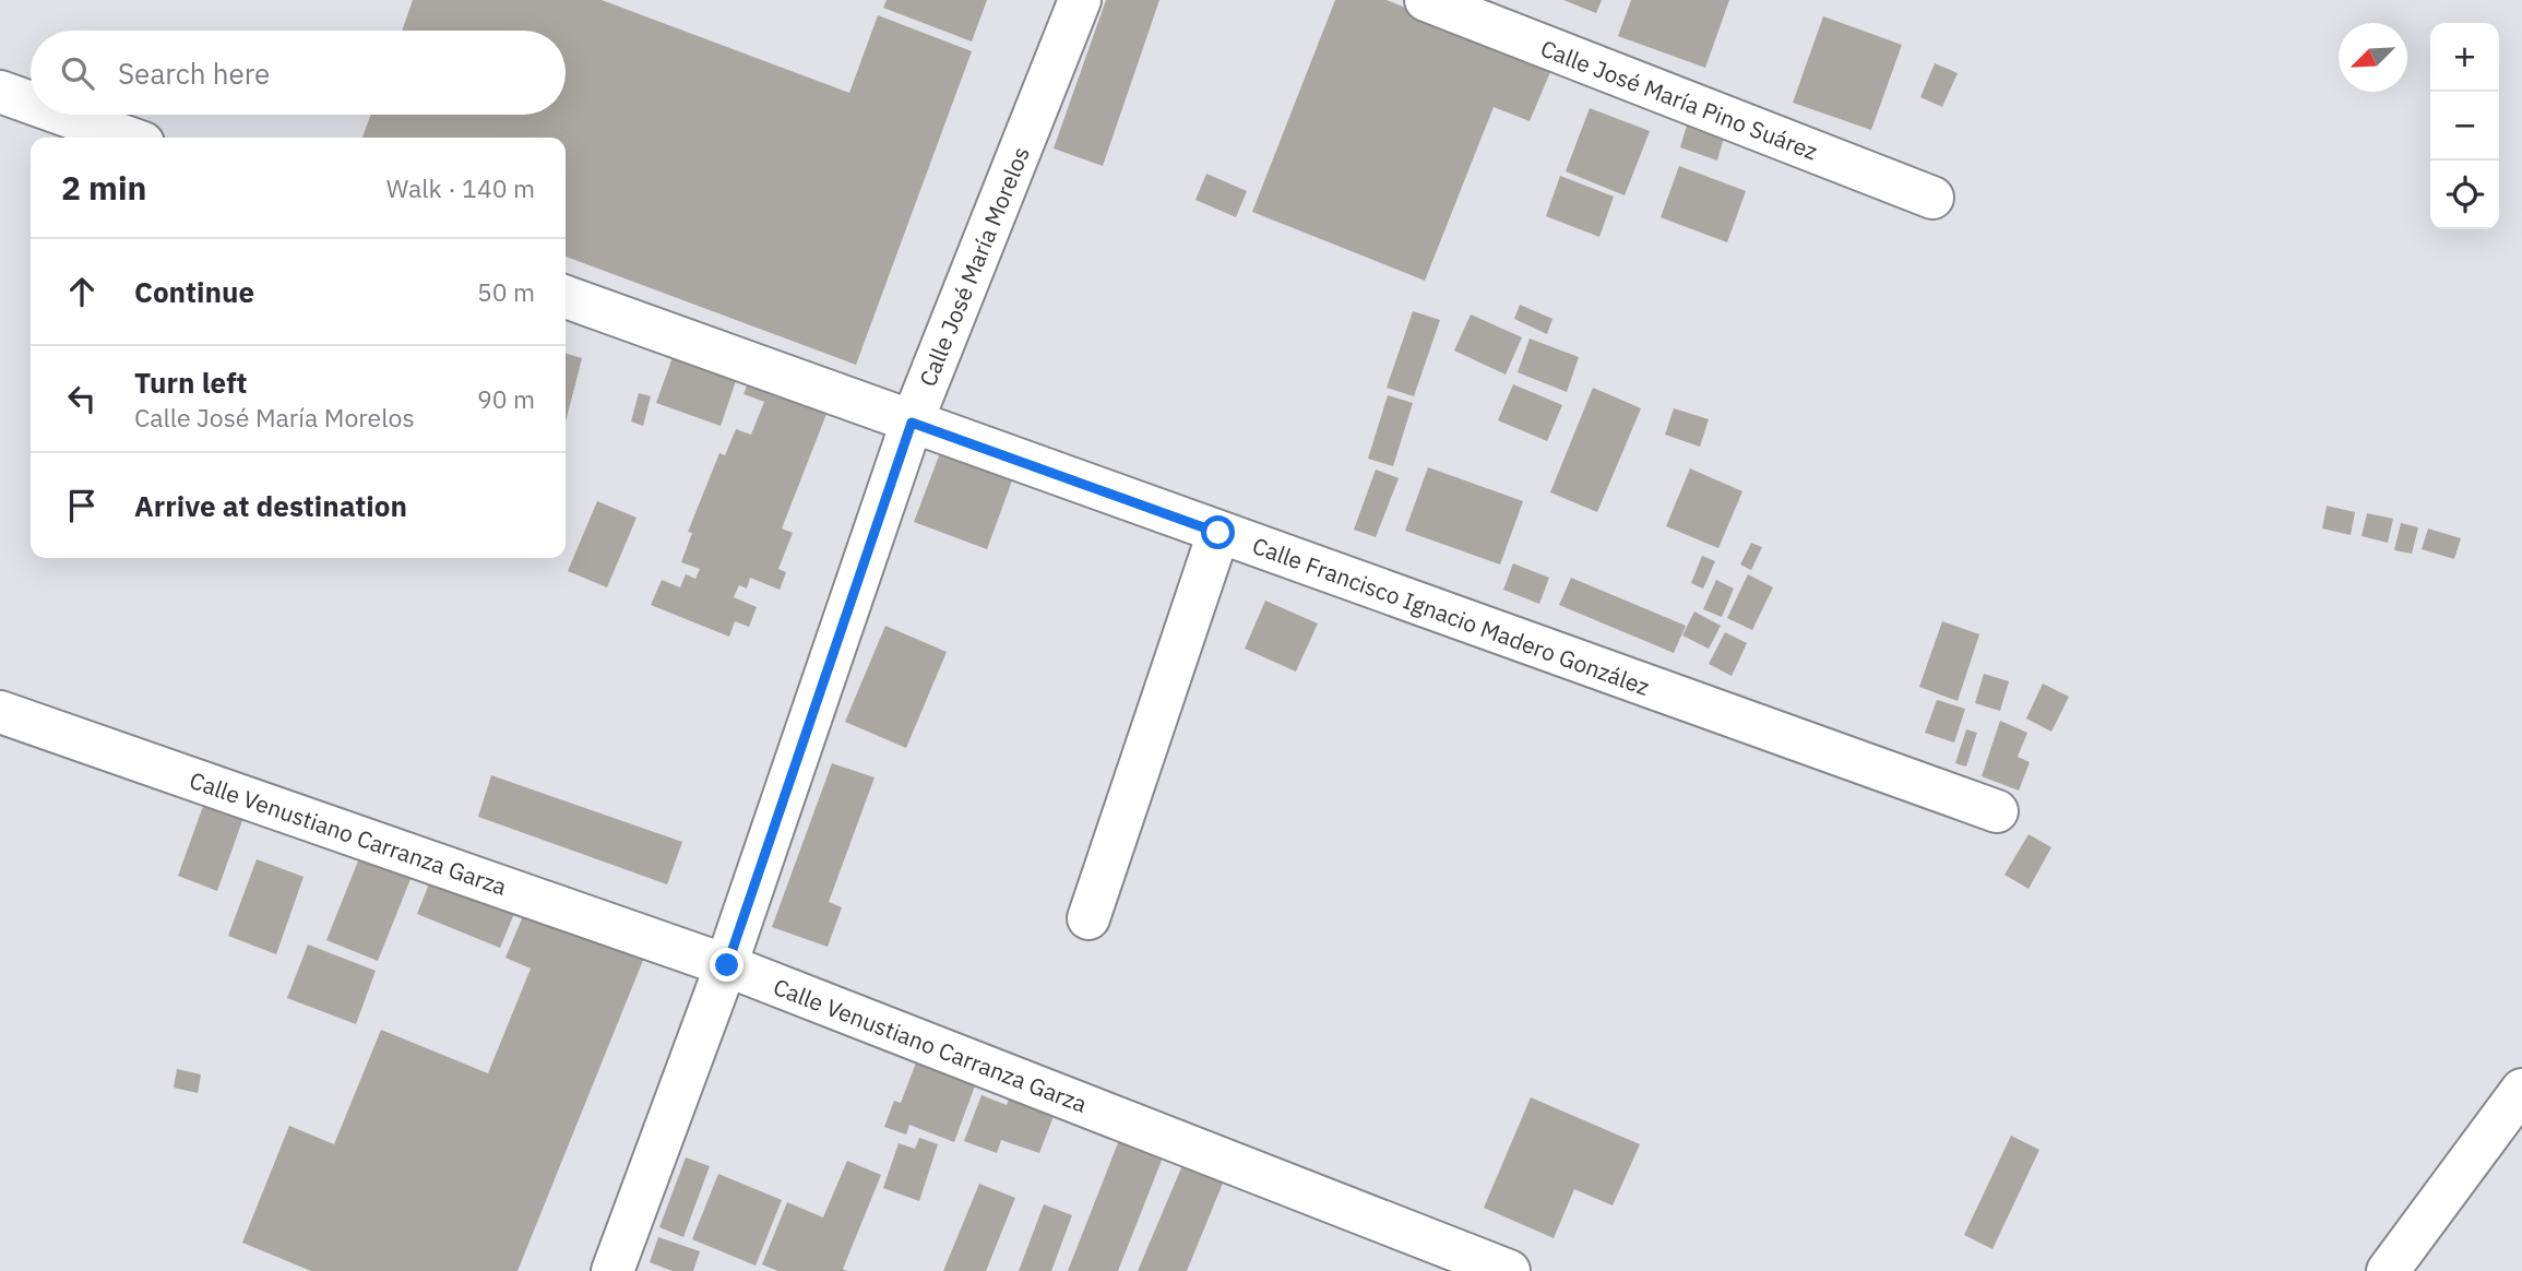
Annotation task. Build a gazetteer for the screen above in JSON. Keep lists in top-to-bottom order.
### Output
{
  "streets": {
    "street": [
      "Calle José María Pino Suárez",
      "Calle José María Morelos",
      "Calle Francisco Ignacio Madero González",
      "Calle Venustiano Carranza Garza"
    ]
  },
  "crossings": [
    ["Calle José María Morelos", "Calle Francisco Ignacio Madero González"],
    ["Calle José María Morelos", "Calle Venustiano Carranza Garza"]
  ],
  "north": "bottom left",
  "page": {
    "map_buttons": ["+", "−"],
    "search": "Search here",
    "heading": ["2 min", "Walk · 140 m"],
    "list": [
      ["Continue", "50 m"],
      ["Turn left", "Calle José María Morelos", "90 m"],
      "Arrive at destination"
    ]
  }
}
